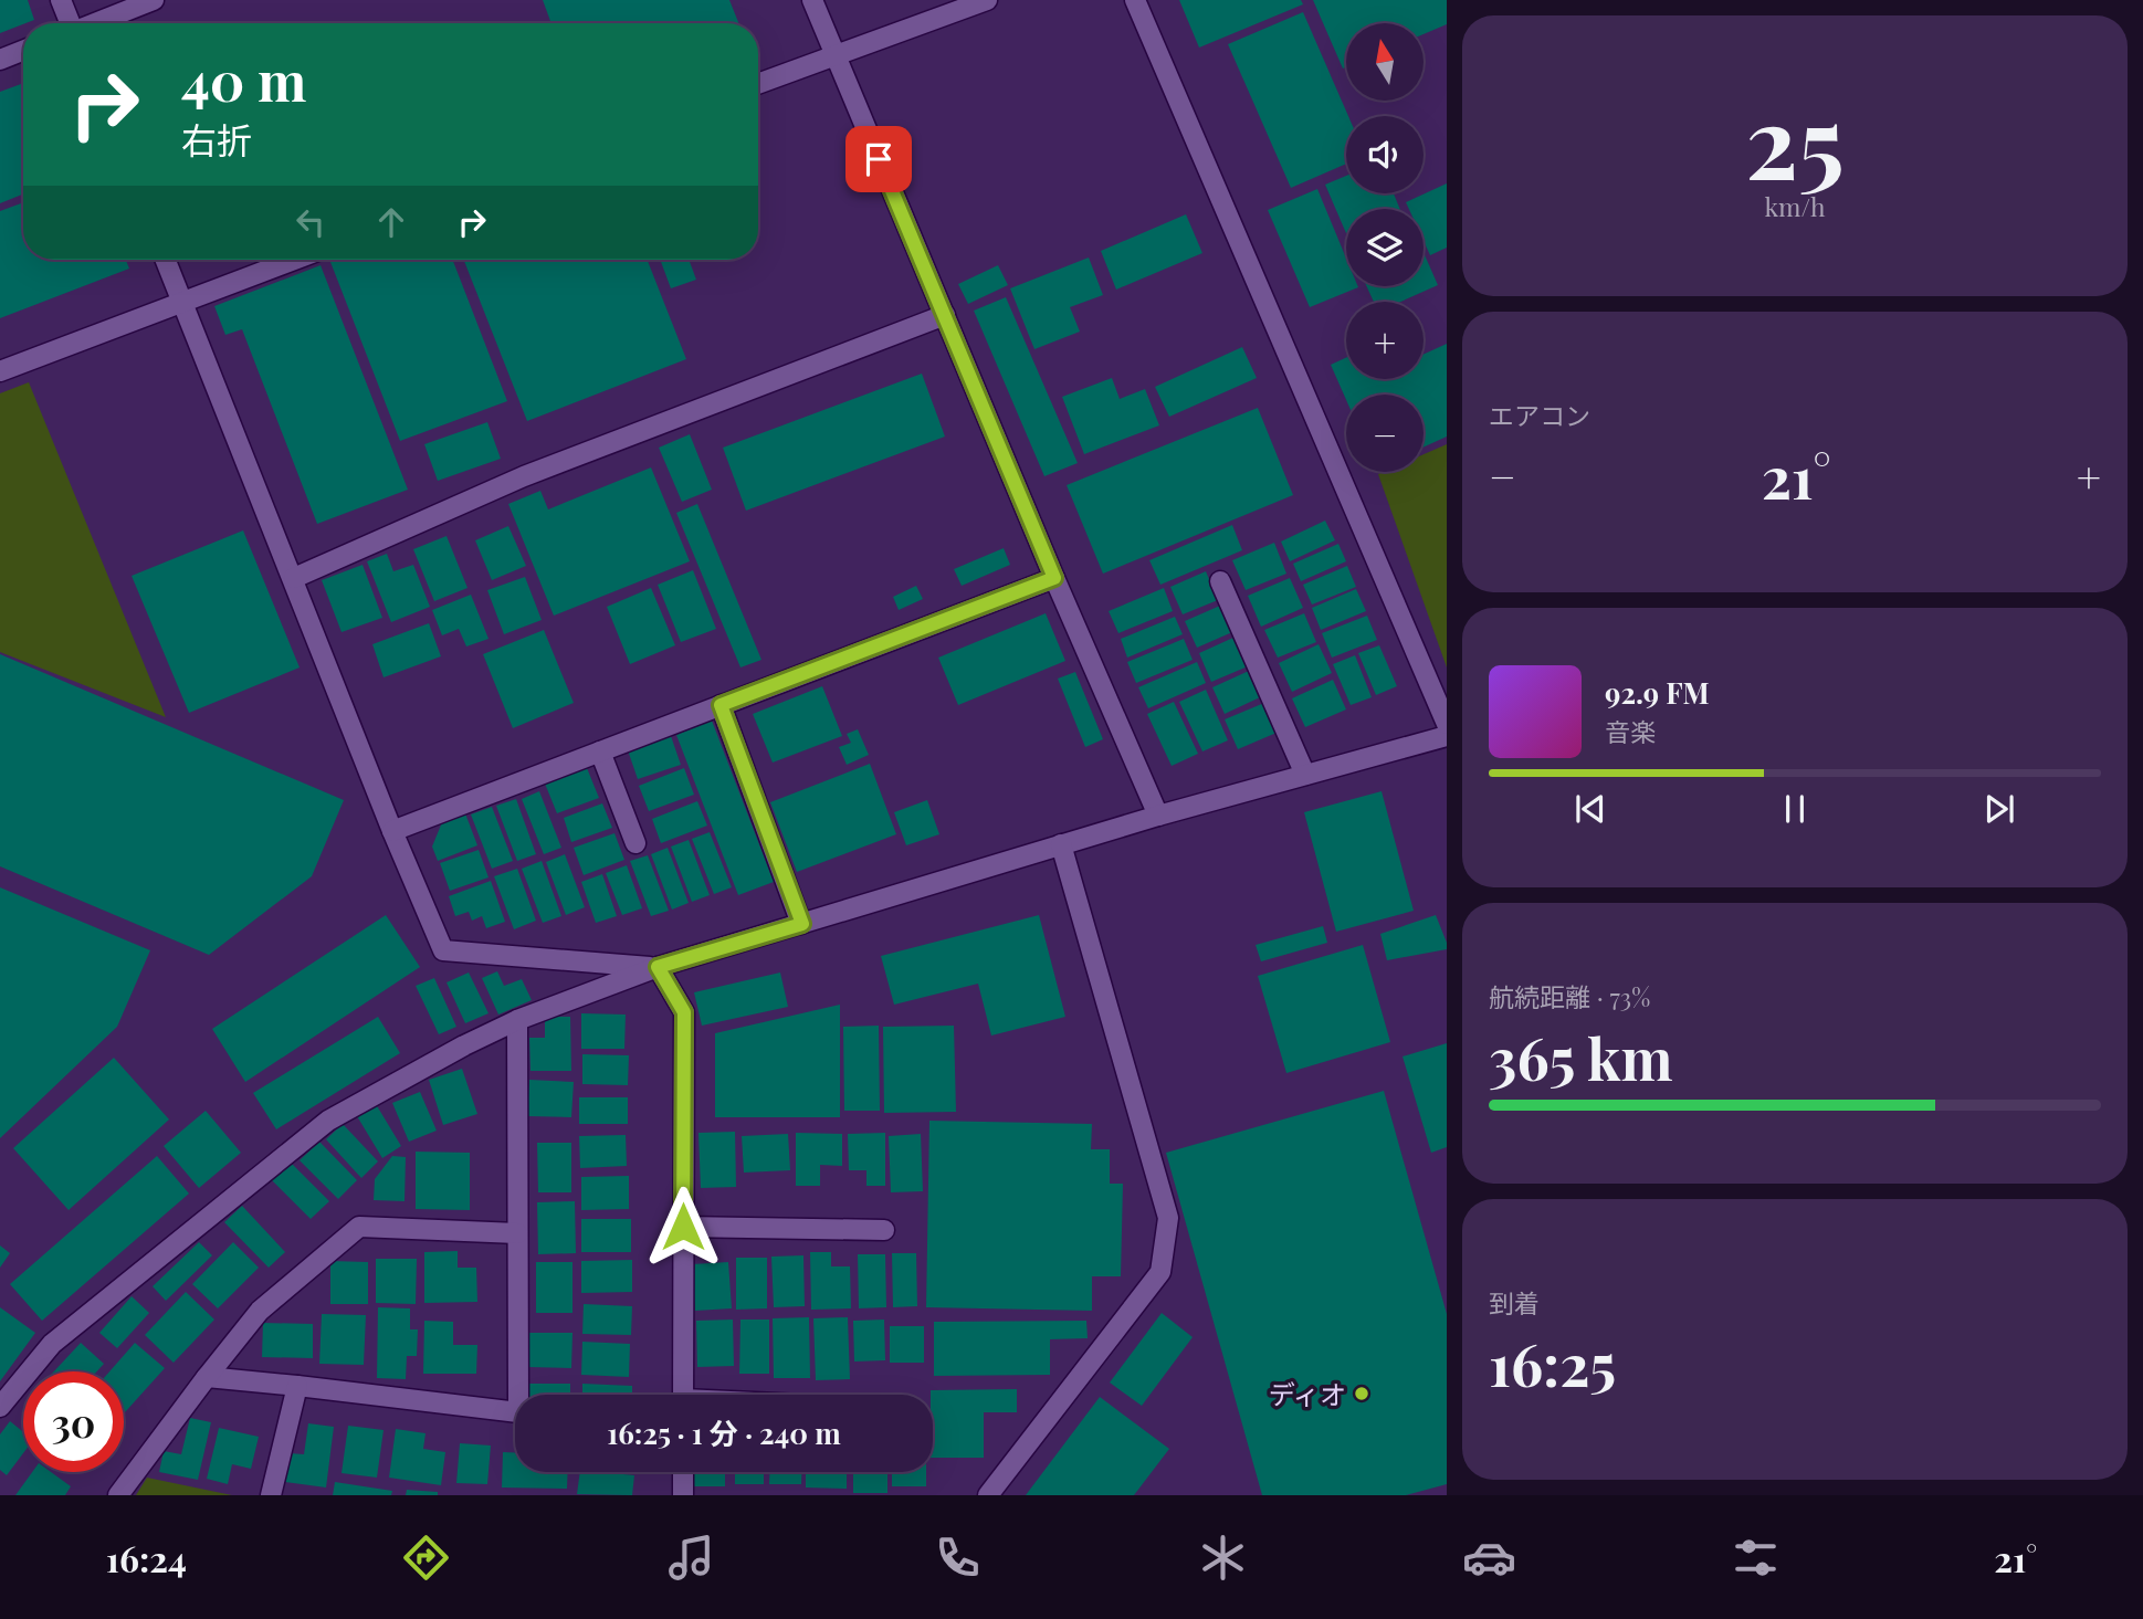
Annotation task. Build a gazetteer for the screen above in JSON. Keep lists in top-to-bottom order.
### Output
{
  "places": ["ディオ"],
  "north": "top",
  "page": {
    "tile": [
      ["25", "km/h"],
      "エアコン",
      ["航続距離 · 73%", "365 km"],
      ["到着", "16:25"]
    ],
    "map_buttons": ["+", "−"],
    "turn": ["40 m", "右折"],
    "heat": ["−", "21°", "+"],
    "song": ["92.9 FM", "音楽"],
    "limit": "30",
    "trip": "16:25 · 1 分 · 240 m",
    "tabs": ["16:24", "21°"]
  }
}
